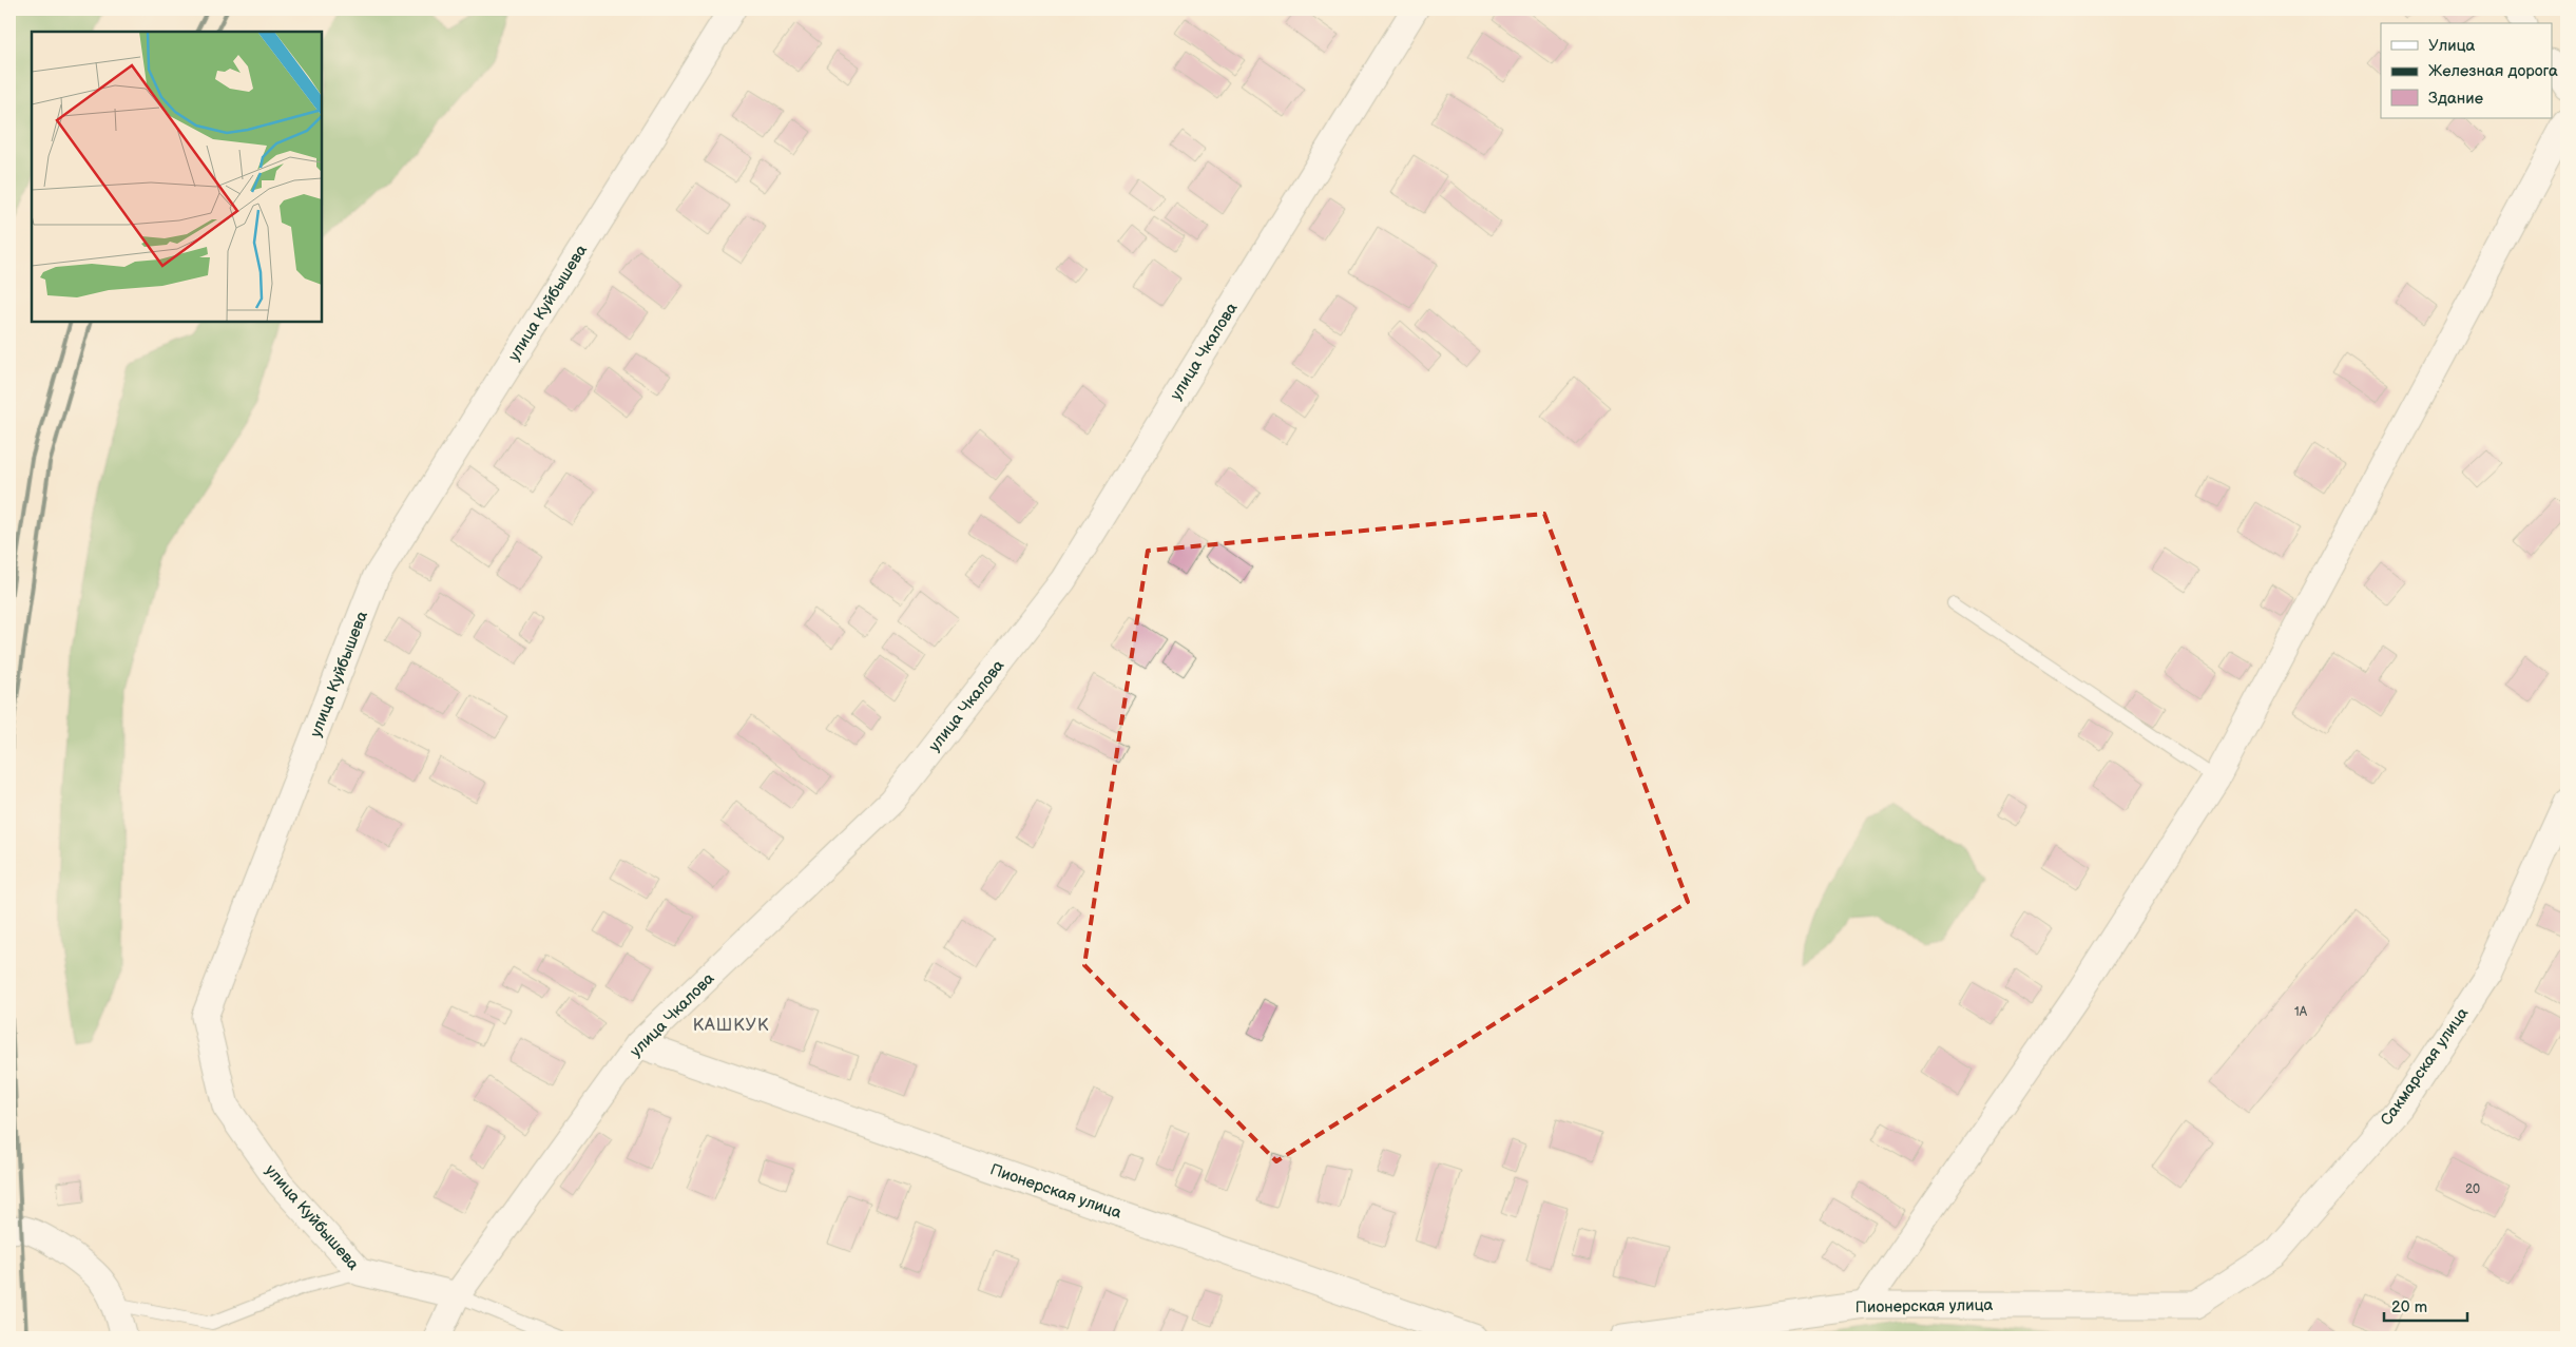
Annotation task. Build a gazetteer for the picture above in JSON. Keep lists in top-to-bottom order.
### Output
{
  "streets": {
    "street": [
      "улица Куйбышева",
      "улица Чкалова",
      "Сакмарская улица",
      "Пионерская улица"
    ]
  },
  "crossings": [
    ["улица Куйбышева", "улица Чкалова"],
    ["улица Чкалова", "Пионерская улица"],
    ["Сакмарская улица", "Пионерская улица"]
  ],
  "districts": ["КАШКУК"],
  "house_numbers": ["1А", "20"],
  "legend": ["Улица", "Железная дорога", "Здание"],
  "scale_bar": "20 m"
}
